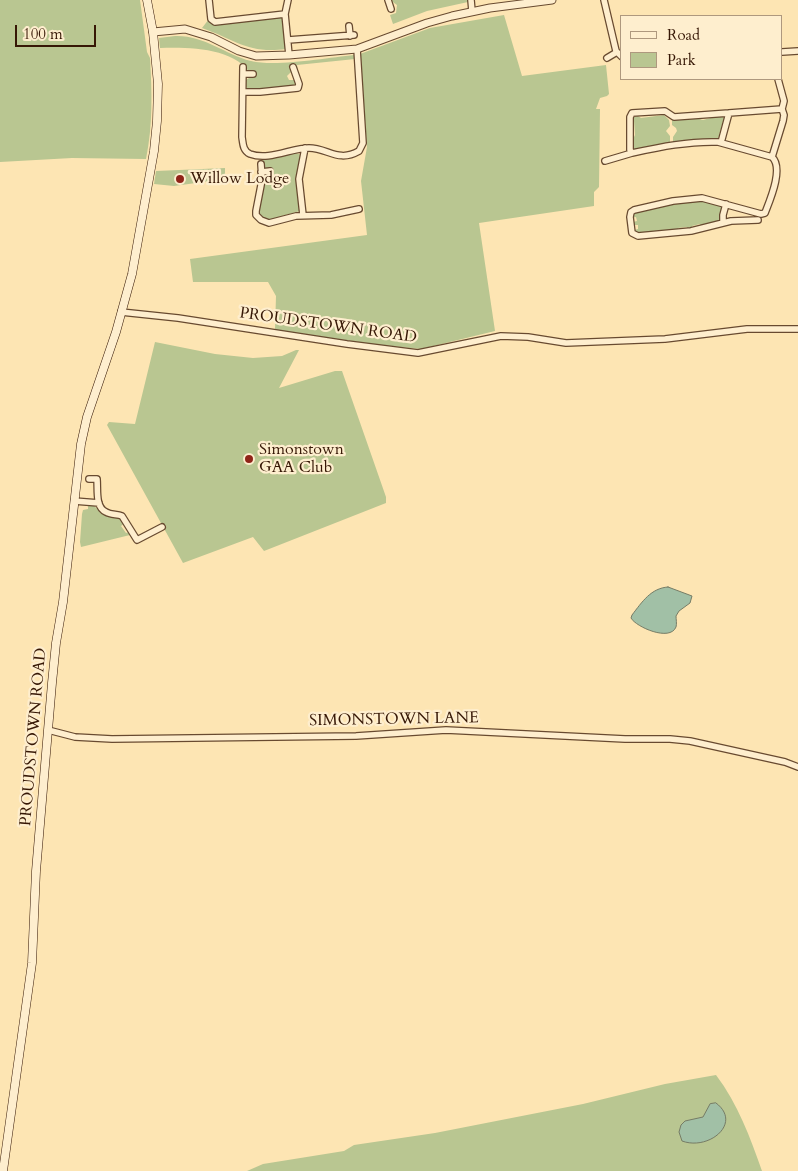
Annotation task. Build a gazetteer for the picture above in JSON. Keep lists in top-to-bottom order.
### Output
{
  "streets": {
    "main road": ["PROUDSTOWN ROAD"],
    "street": ["SIMONSTOWN LANE"]
  },
  "crossings": [
    ["PROUDSTOWN ROAD", "SIMONSTOWN LANE"]
  ],
  "places": ["Willow Lodge", "Simonstown GAA Club"],
  "legend": ["Road", "Park"],
  "scale_bar": "100 m"
}
